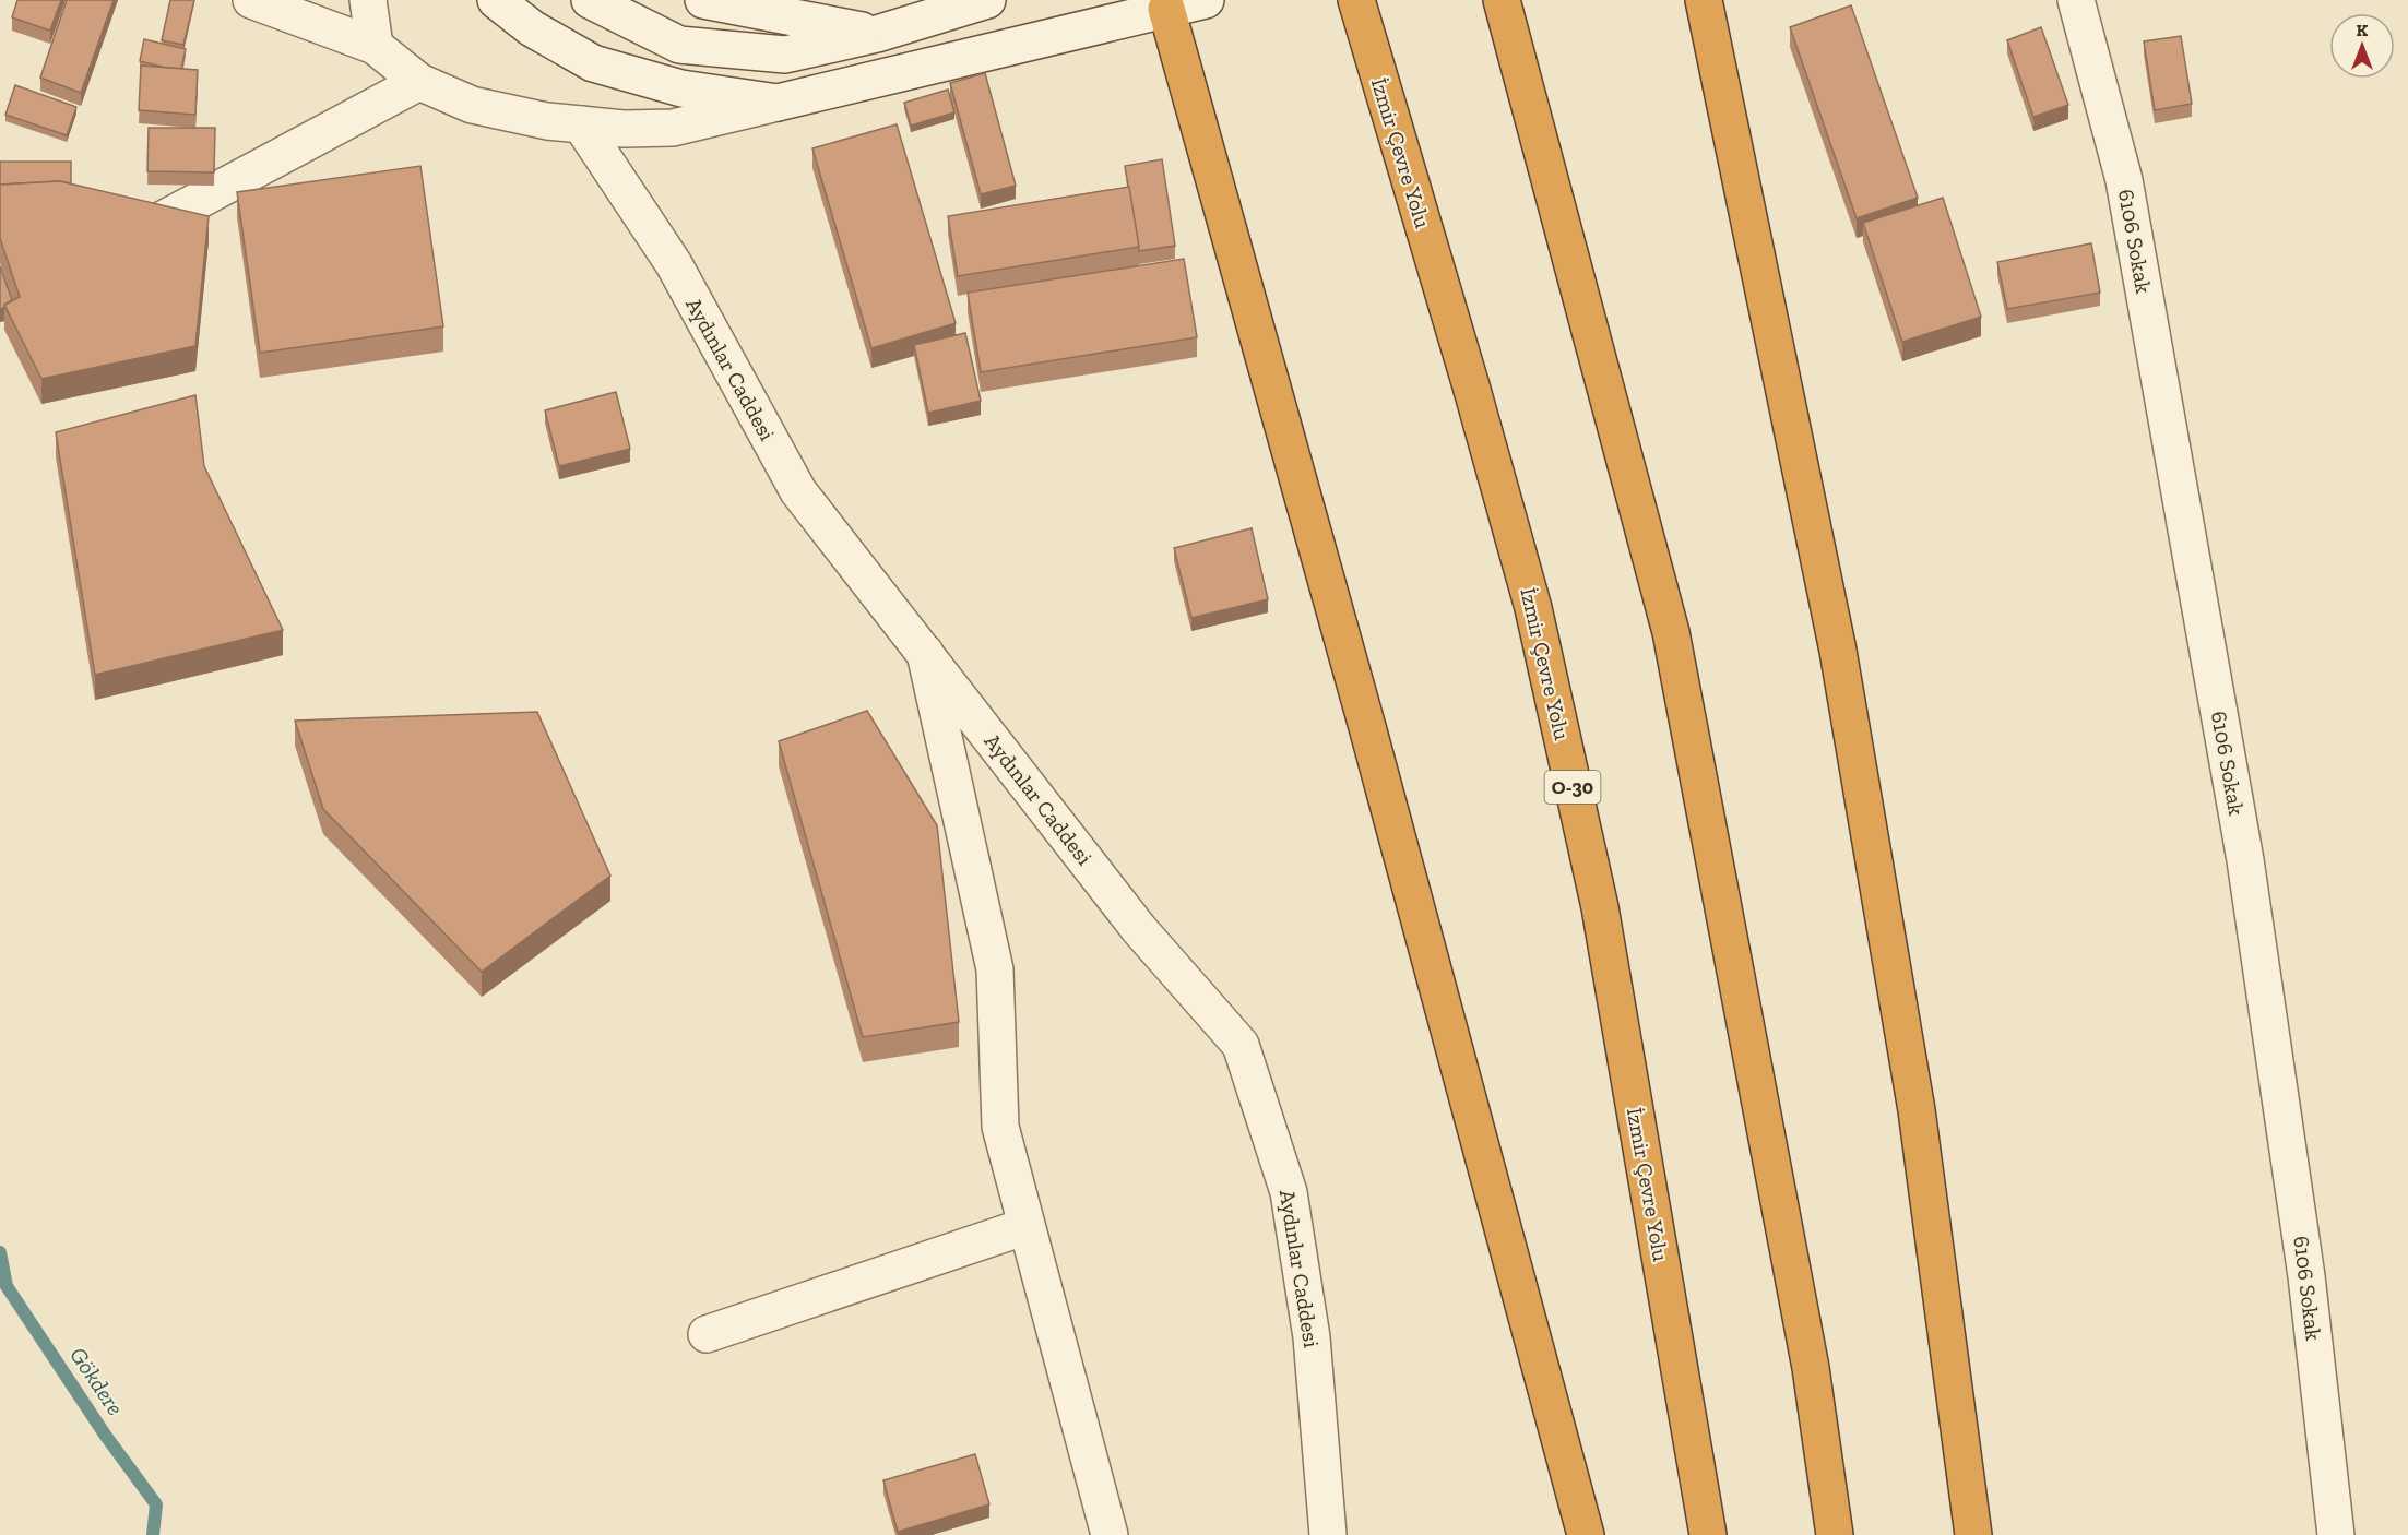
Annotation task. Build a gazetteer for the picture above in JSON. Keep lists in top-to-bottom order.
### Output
{
  "streets": {
    "highway": ["İzmir Çevre Yolu", "O-30"],
    "street": ["6106 Sokak", "Aydınlar Caddesi"]
  },
  "water": ["Gökdere"],
  "north": "top"
}
